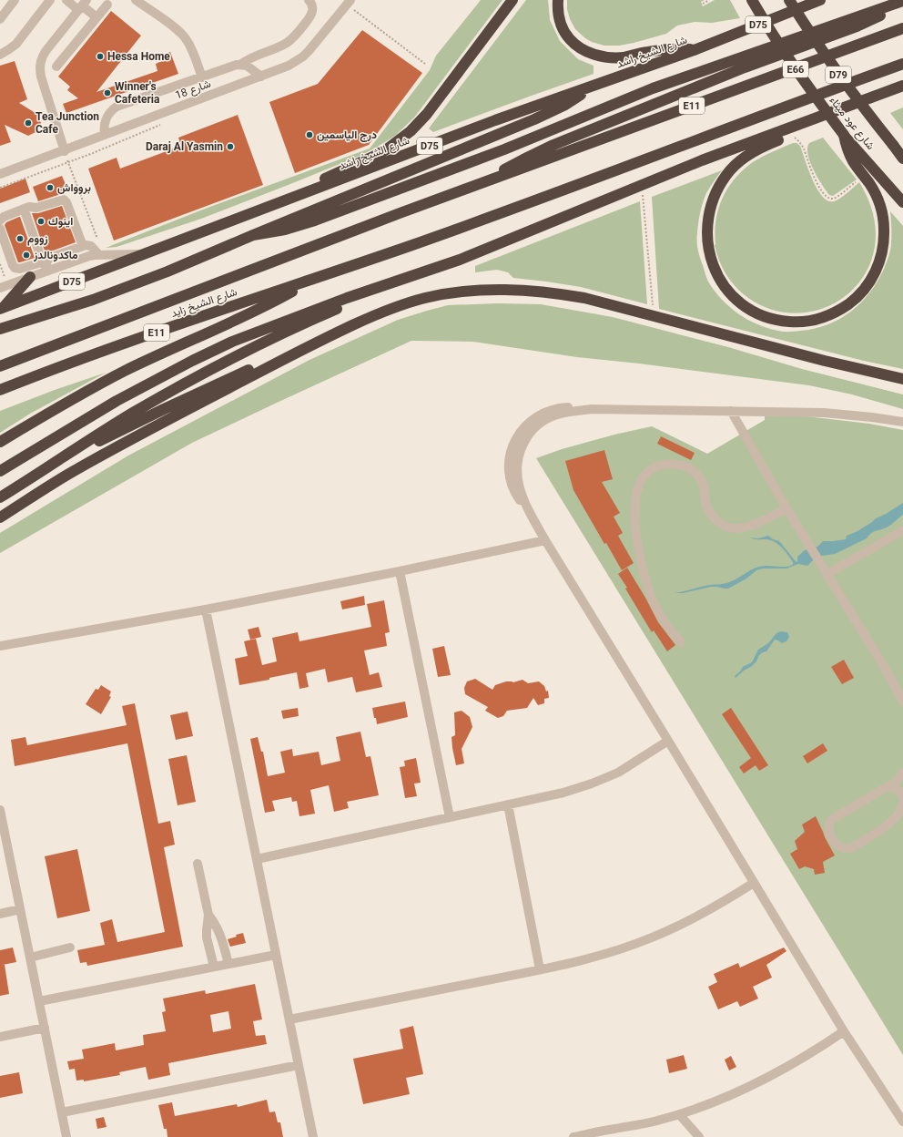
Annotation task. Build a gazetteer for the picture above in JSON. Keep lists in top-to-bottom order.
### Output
{
  "streets": {
    "highway": [
      "D75",
      "شارع الشيخ راشد",
      "E66",
      "D79",
      "E11",
      "شارع عود ميثاء",
      "شارع الشيخ زايد"
    ],
    "street": ["شارع 18"]
  },
  "crossings": [
    ["E11", "شارع الشيخ زايد"]
  ],
  "places": [
    "Hessa Home",
    "Winner's Cafeteria",
    "Tea Junction Cafe",
    "درج الياسمين",
    "Daraj Al Yasmin",
    "بروواش",
    "اينوك",
    "زووم",
    "ماكدونالدز"
  ]
}
